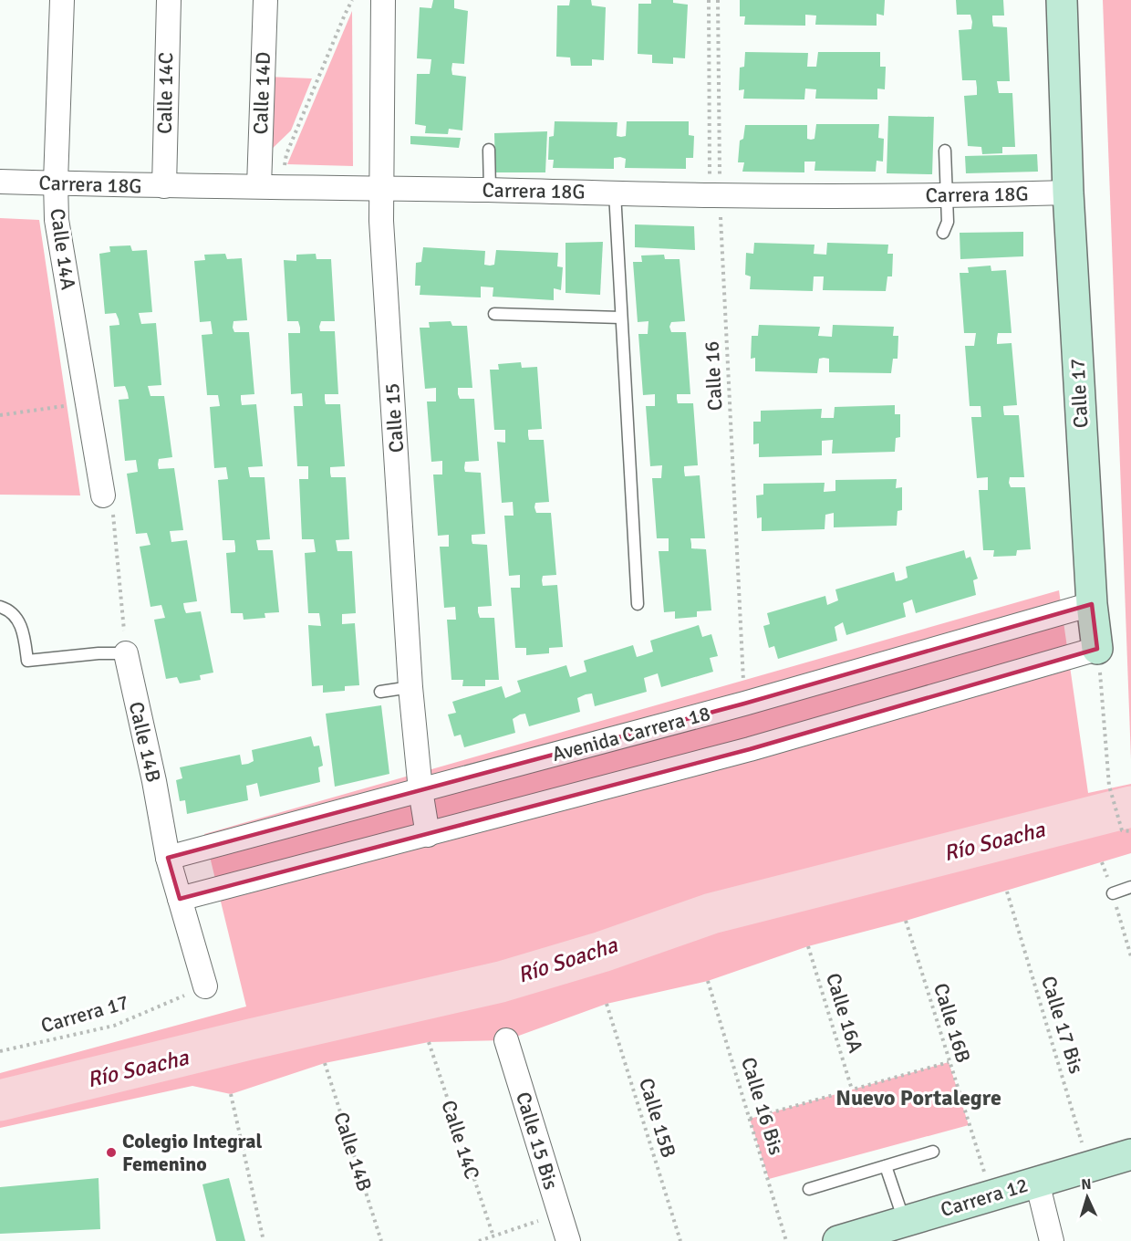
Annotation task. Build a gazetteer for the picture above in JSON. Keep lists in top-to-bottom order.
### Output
{
  "streets": {
    "street": [
      "Calle 14C",
      "Calle 14D",
      "Carrera 18G",
      "Calle 14A",
      "Calle 17",
      "Calle 15",
      "Avenida Carrera 18",
      "Calle 14B",
      "Calle 15 Bis",
      "Carrera 12"
    ],
    "path": [
      "Calle 16",
      "Calle 16A",
      "Carrera 17",
      "Calle 16B",
      "Calle 17 Bis",
      "Calle 16 Bis",
      "Calle 15B"
    ]
  },
  "crossings": [
    ["Calle 14C", "Carrera 18G"],
    ["Calle 14D", "Carrera 18G"],
    ["Carrera 18G", "Calle 14A"],
    ["Carrera 18G", "Calle 16"],
    ["Carrera 18G", "Calle 17"],
    ["Carrera 18G", "Calle 15"],
    ["Calle 16", "Avenida Carrera 18"],
    ["Calle 17", "Avenida Carrera 18"],
    ["Calle 15", "Avenida Carrera 18"],
    ["Avenida Carrera 18", "Calle 14B"],
    ["Calle 14B", "Carrera 17"],
    ["Calle 16B", "Carrera 12"],
    ["Calle 17 Bis", "Carrera 12"]
  ],
  "districts": ["Nuevo Portalegre"],
  "water": ["Río Soacha"],
  "places": ["Colegio Integral Femenino"],
  "north": "top"
}
